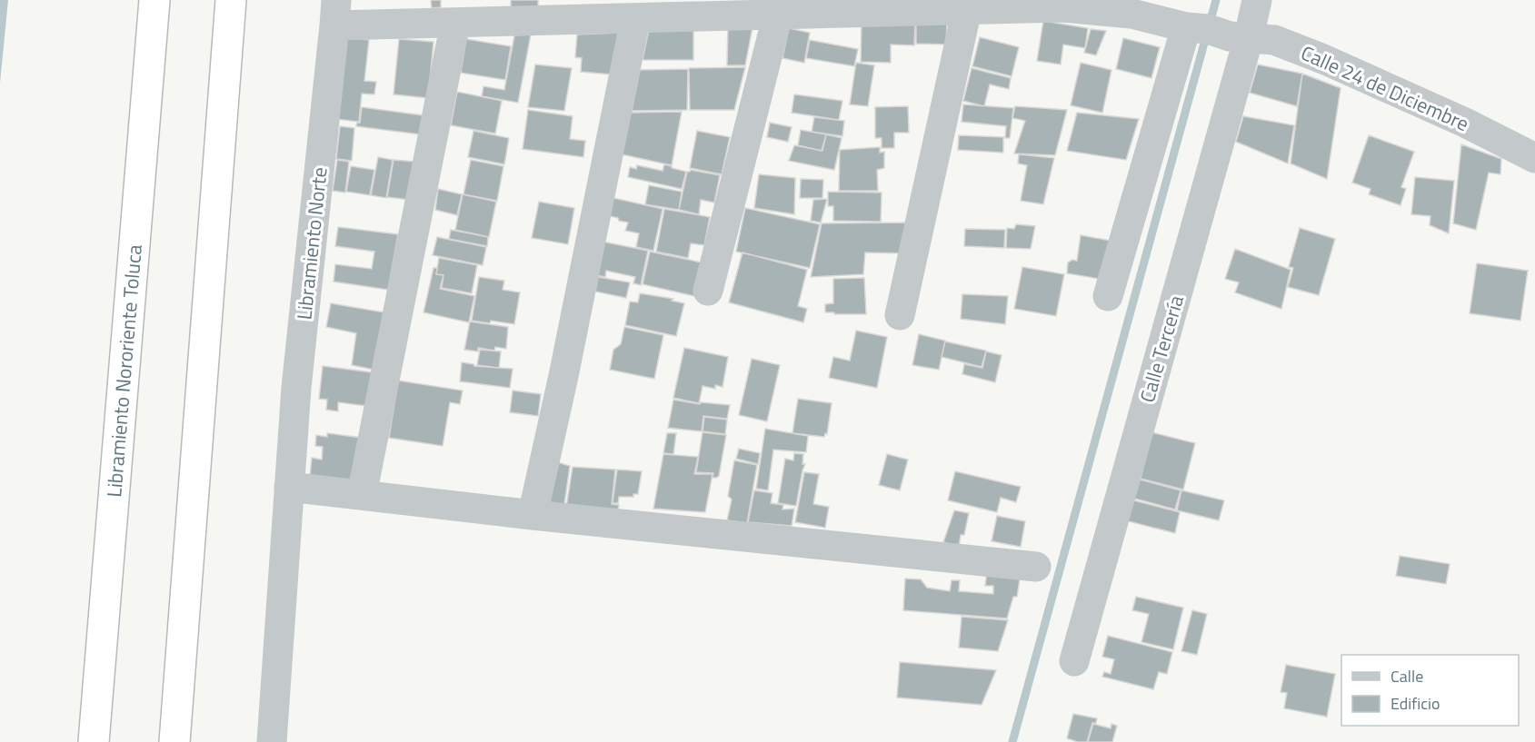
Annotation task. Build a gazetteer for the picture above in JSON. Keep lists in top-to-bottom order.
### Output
{
  "streets": {
    "highway": ["Libramiento Nororiente Toluca"],
    "street": ["Calle 24 de Diciembre", "Libramiento Norte", "Calle Tercería"]
  },
  "crossings": [
    ["Calle 24 de Diciembre", "Libramiento Norte"],
    ["Calle 24 de Diciembre", "Calle Tercería"]
  ],
  "legend": ["Calle", "Edificio"]
}
